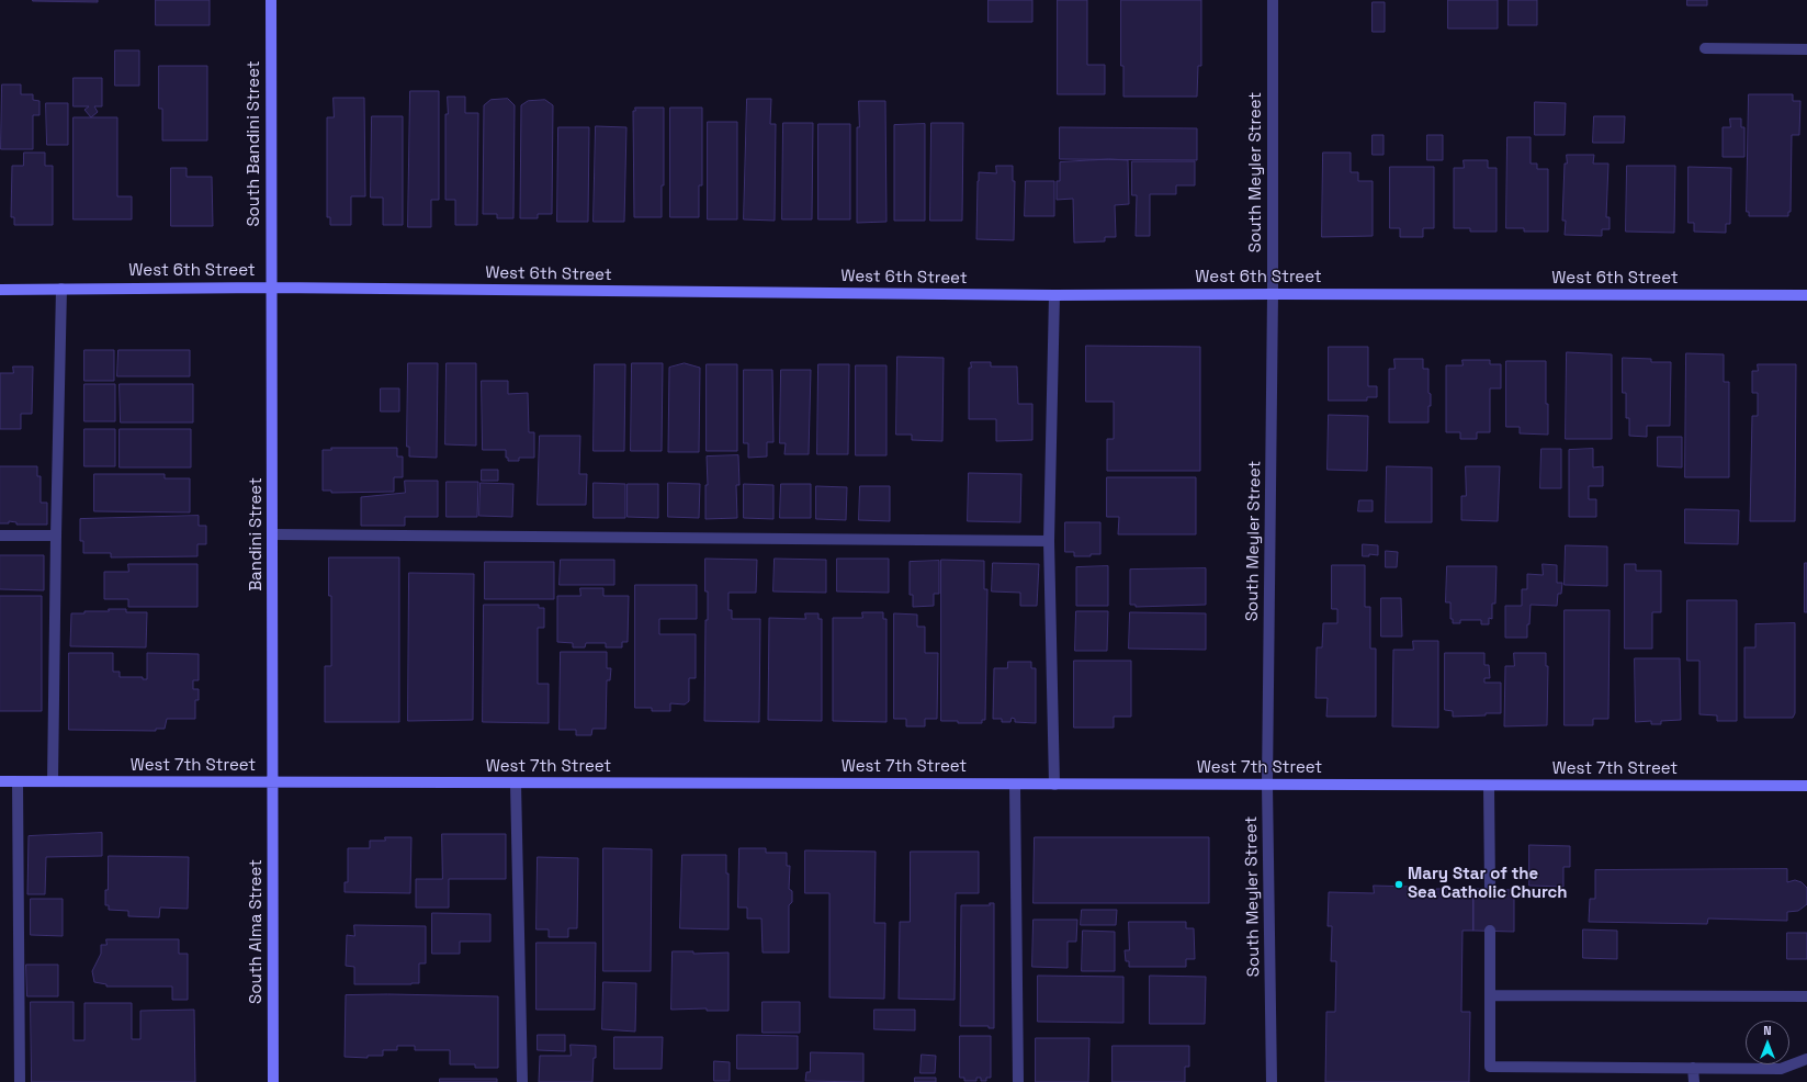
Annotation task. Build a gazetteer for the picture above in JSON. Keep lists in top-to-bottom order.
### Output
{
  "streets": {
    "street": [
      "South Bandini Street",
      "South Meyler Street",
      "West 6th Street",
      "Bandini Street",
      "West 7th Street",
      "South Alma Street"
    ]
  },
  "crossings": [
    ["South Bandini Street", "West 6th Street"],
    ["South Bandini Street", "Bandini Street"],
    ["South Meyler Street", "West 6th Street"],
    ["South Meyler Street", "West 7th Street"],
    ["West 6th Street", "Bandini Street"],
    ["Bandini Street", "West 7th Street"],
    ["Bandini Street", "South Alma Street"],
    ["West 7th Street", "South Alma Street"]
  ],
  "places": ["Mary Star of the Sea Catholic Church"],
  "north": "top"
}
